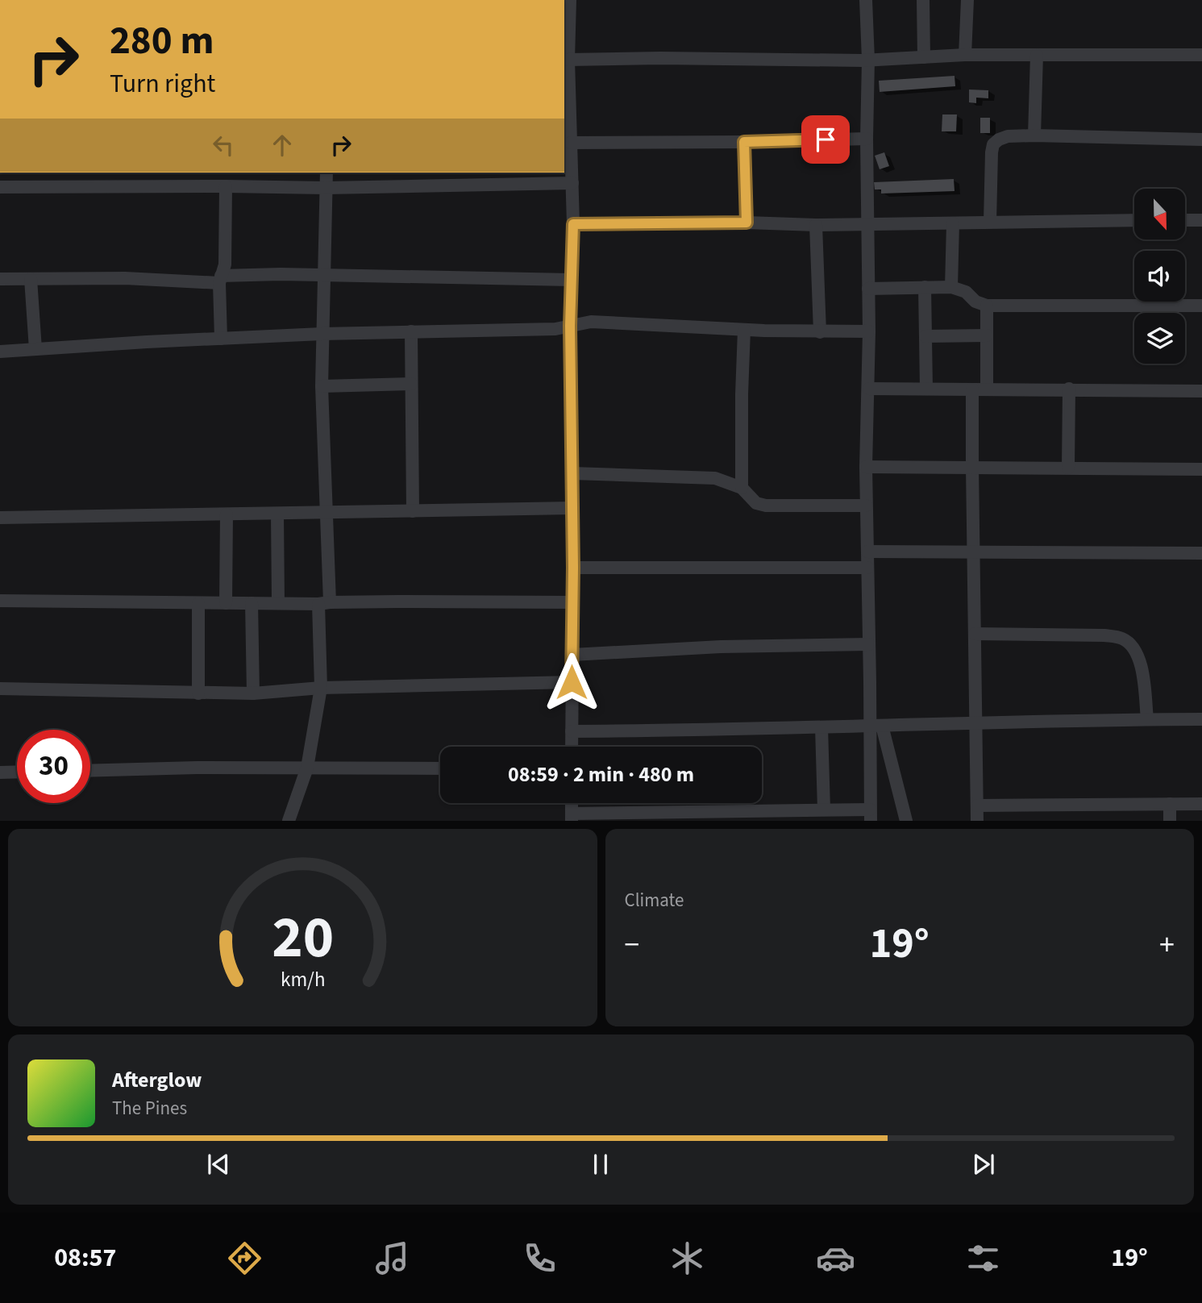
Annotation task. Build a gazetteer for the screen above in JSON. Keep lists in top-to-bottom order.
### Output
{
  "north": "bottom",
  "page": {
    "turn": ["280 m", "Turn right"],
    "limit": "30",
    "trip": "08:59 · 2 min · 480 m",
    "tile": "Climate",
    "heat": ["−", "19°", "+"],
    "song": ["Afterglow", "The Pines"],
    "tabs": ["08:57", "19°"],
    "gauge": ["20", "km/h"]
  }
}
